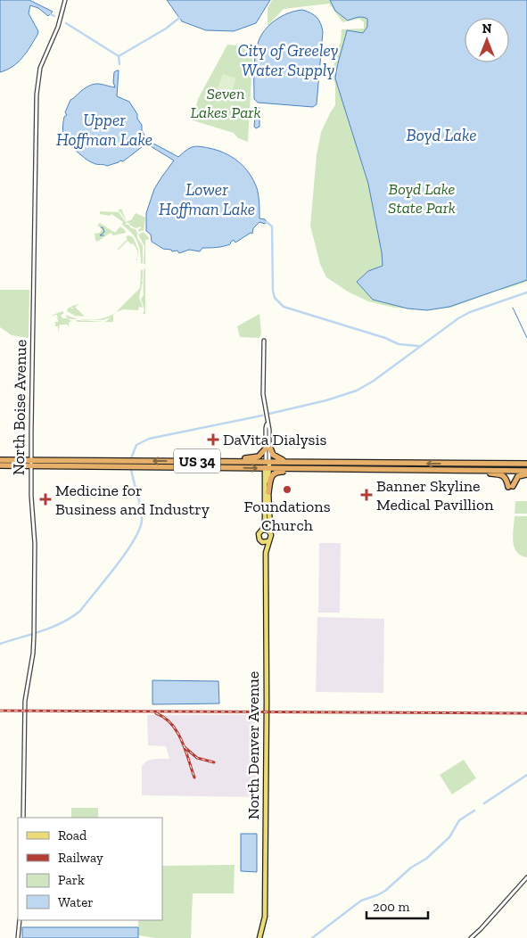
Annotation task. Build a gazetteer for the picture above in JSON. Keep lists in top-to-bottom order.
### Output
{
  "streets": {
    "highway": ["US 34"],
    "main road": ["North Denver Avenue"],
    "street": ["North Boise Avenue"]
  },
  "crossings": [
    ["North Boise Avenue", "US 34"]
  ],
  "water": [
    "City of Greeley Water Supply",
    "Upper Hoffman Lake",
    "Boyd Lake",
    "Lower Hoffman Lake"
  ],
  "parks": ["Seven Lakes Park", "Boyd Lake State Park"],
  "places": {
    "health": ["DaVita Dialysis", "Banner Skyline Medical Pavillion", "Medicine for Business and Industry"],
    "other": ["Foundations Church"]
  },
  "legend": [
    "Road",
    "Railway",
    "Park",
    "Water"
  ],
  "scale_bar": "200 m",
  "north": "top"
}
